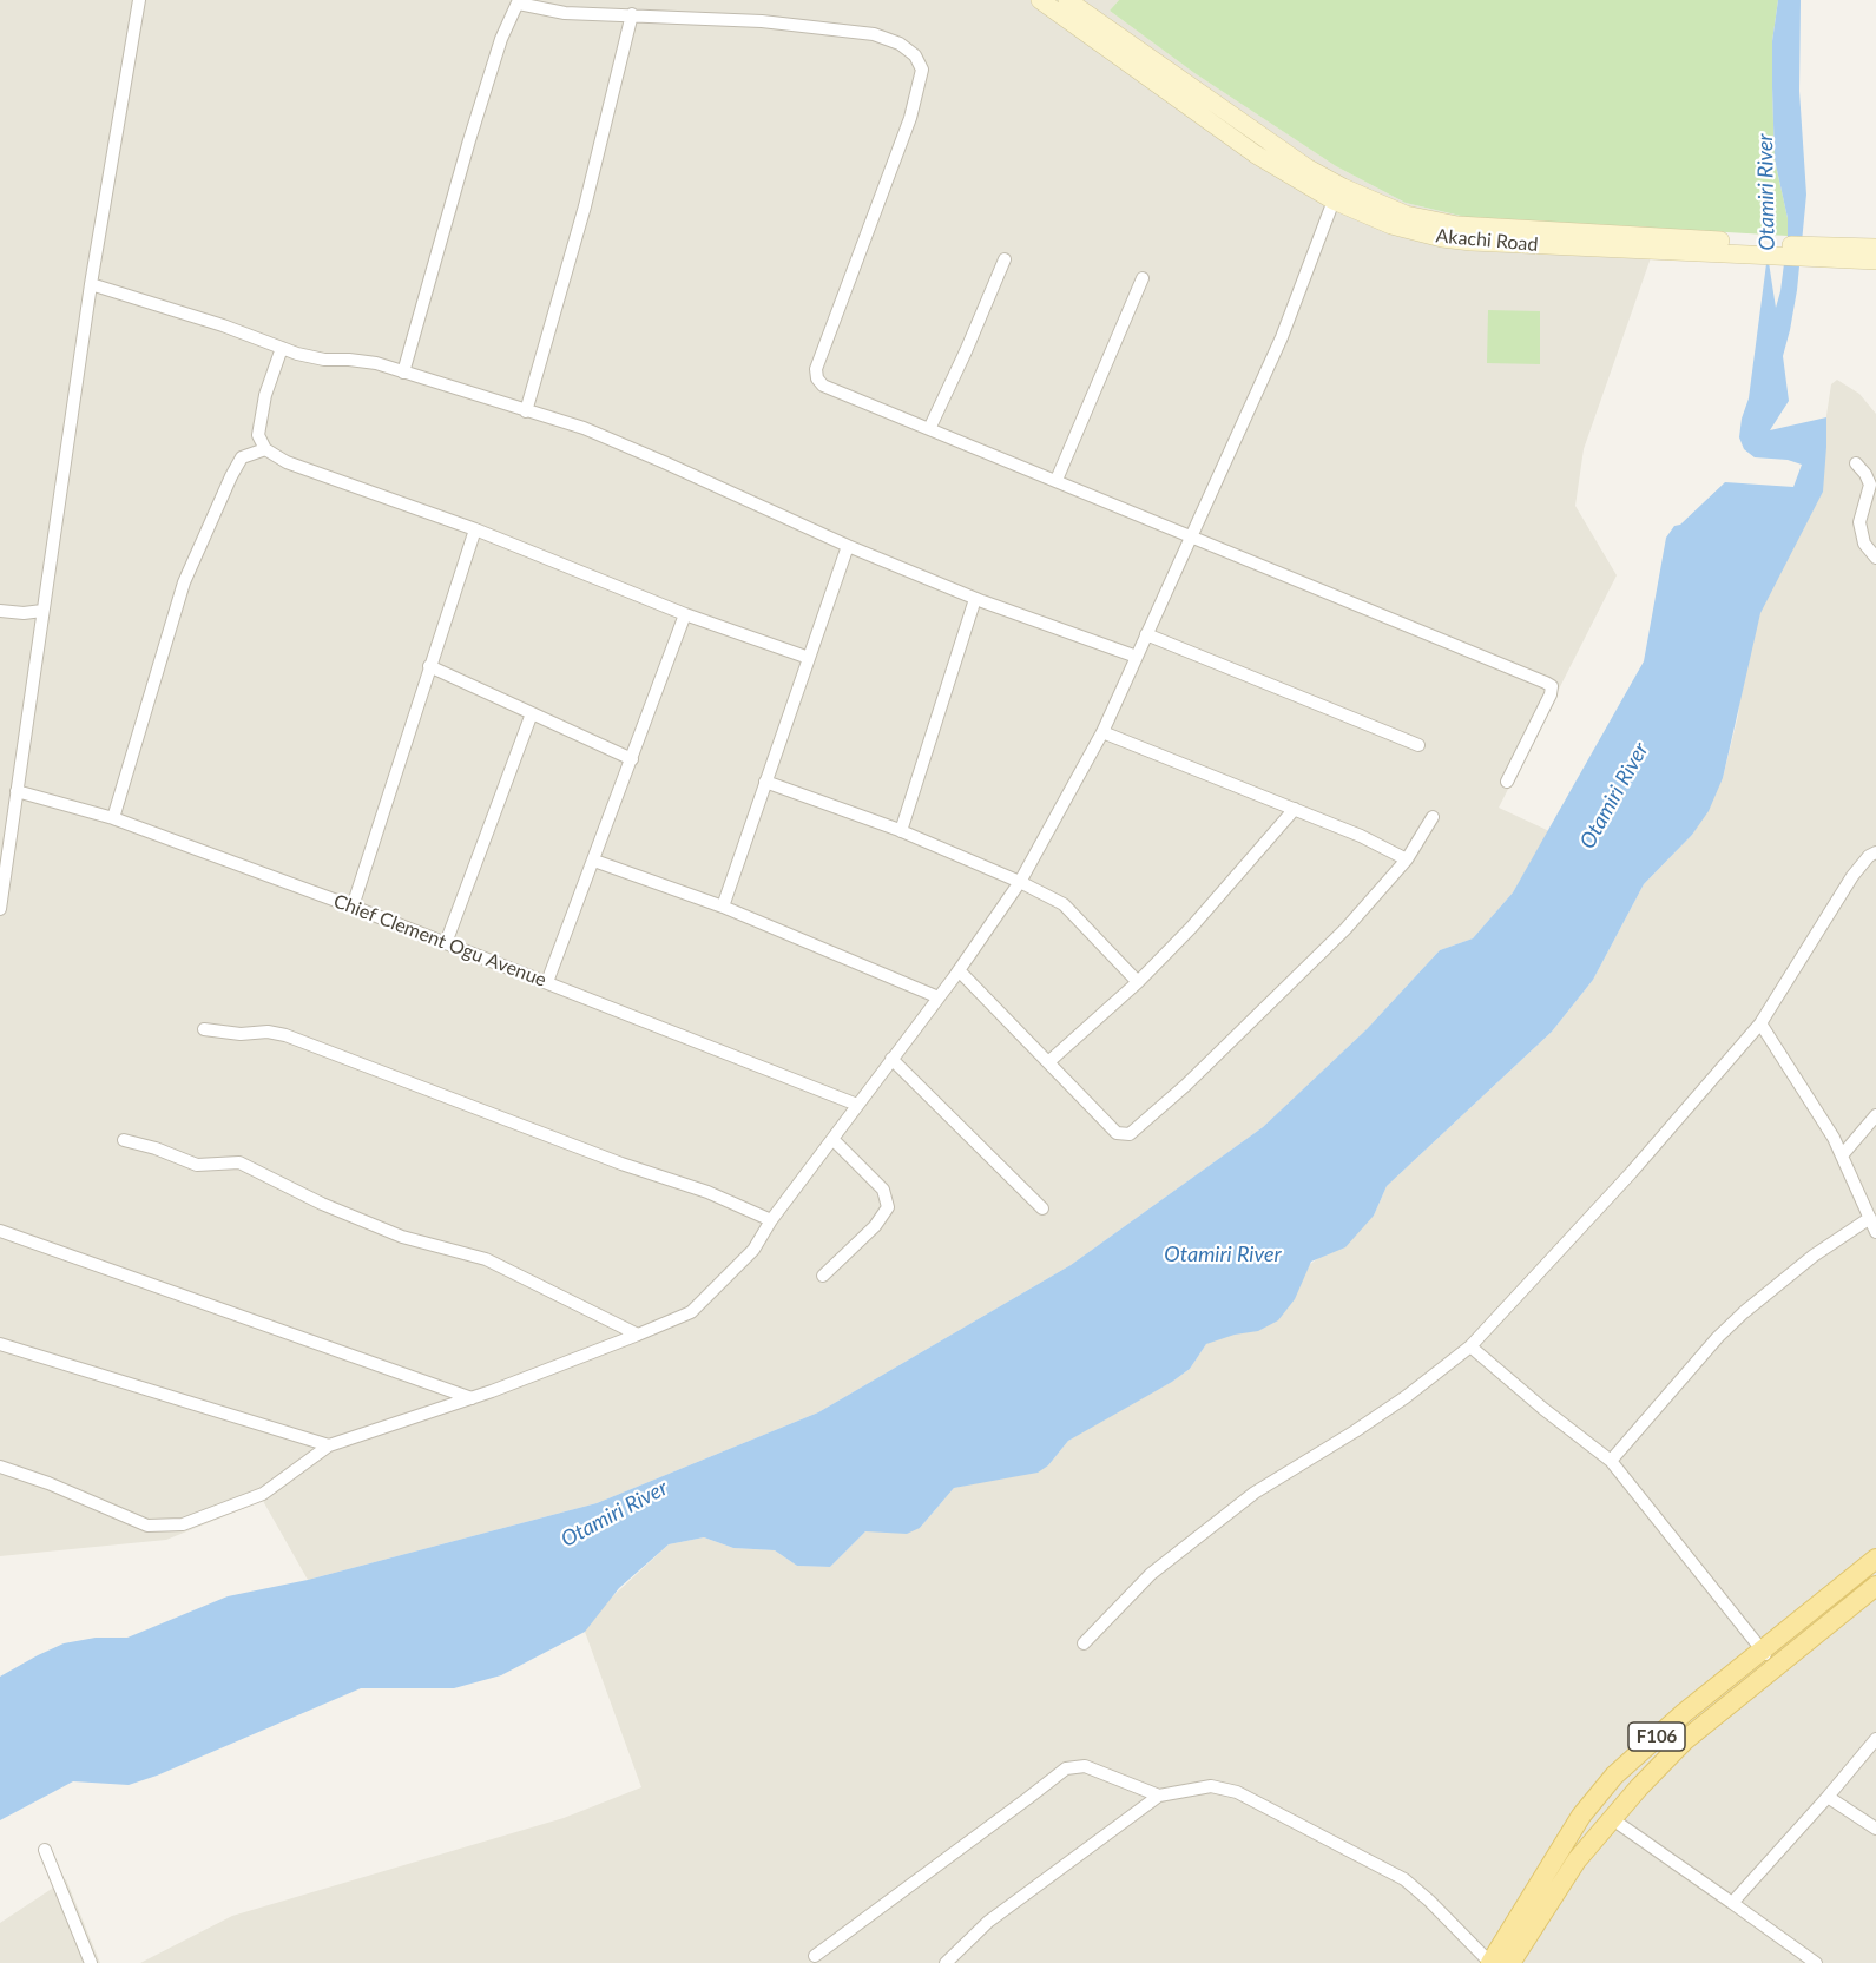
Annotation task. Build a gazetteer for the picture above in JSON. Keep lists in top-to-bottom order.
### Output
{
  "streets": {
    "main road": ["Akachi Road", "F106"],
    "street": ["Chief Clement Ogu Avenue"]
  },
  "water": ["Otamiri River"]
}
